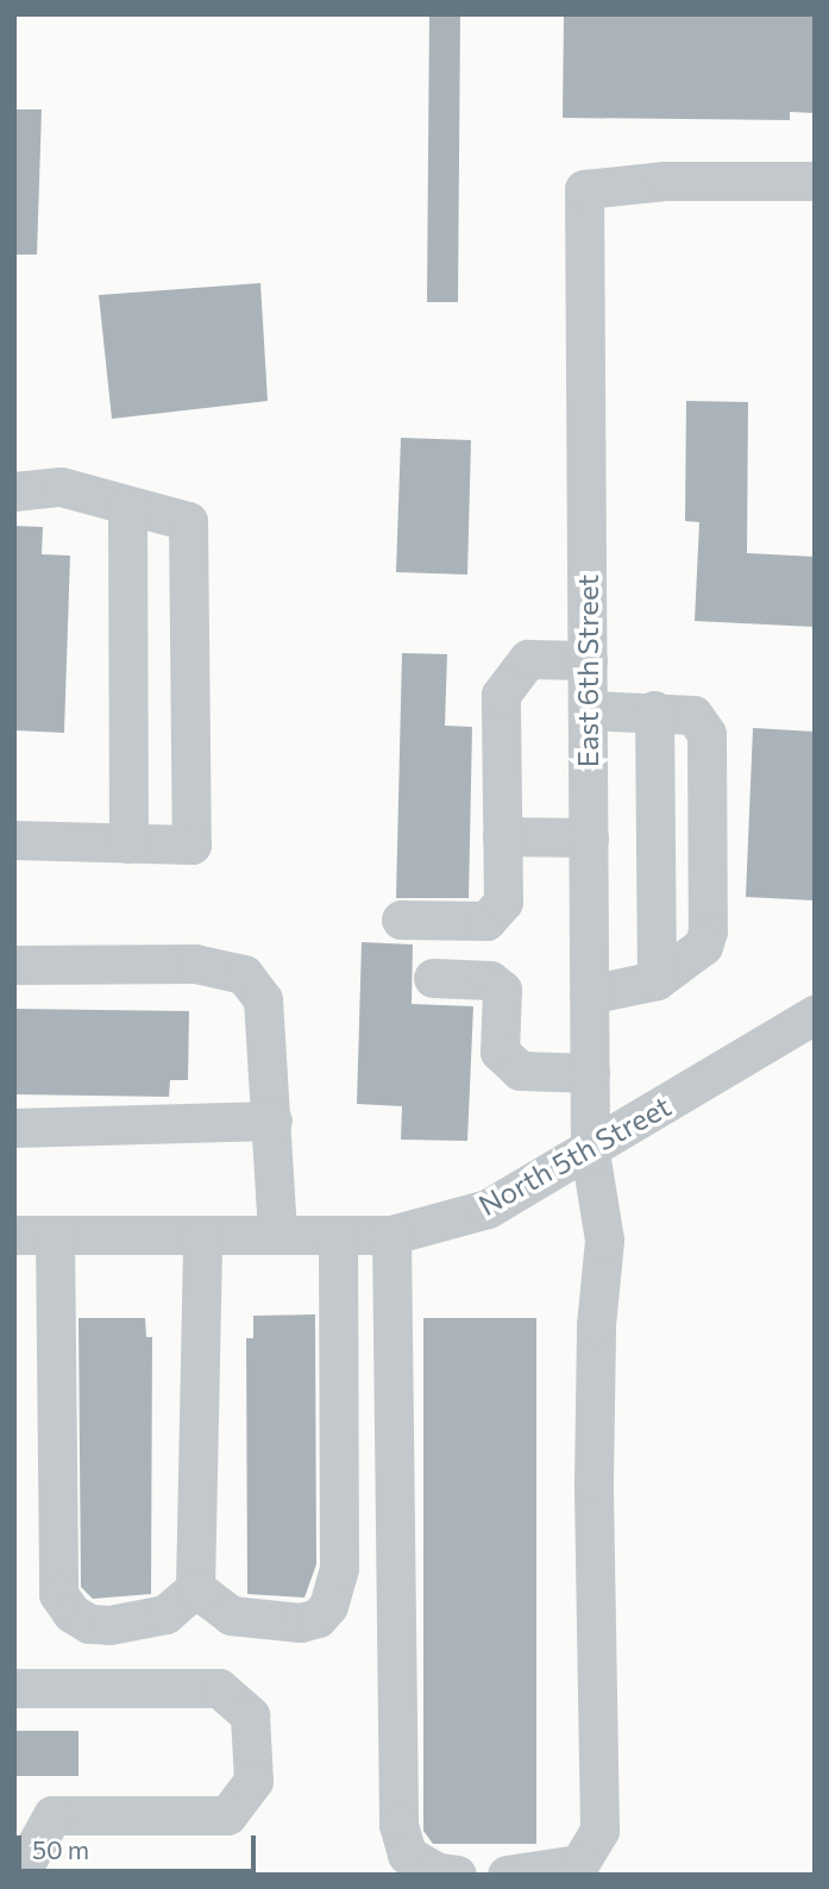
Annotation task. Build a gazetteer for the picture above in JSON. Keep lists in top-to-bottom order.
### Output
{
  "streets": {
    "street": ["East 6th Street", "North 5th Street"]
  },
  "crossings": [
    ["East 6th Street", "North 5th Street"]
  ],
  "scale_bar": "50 m"
}
